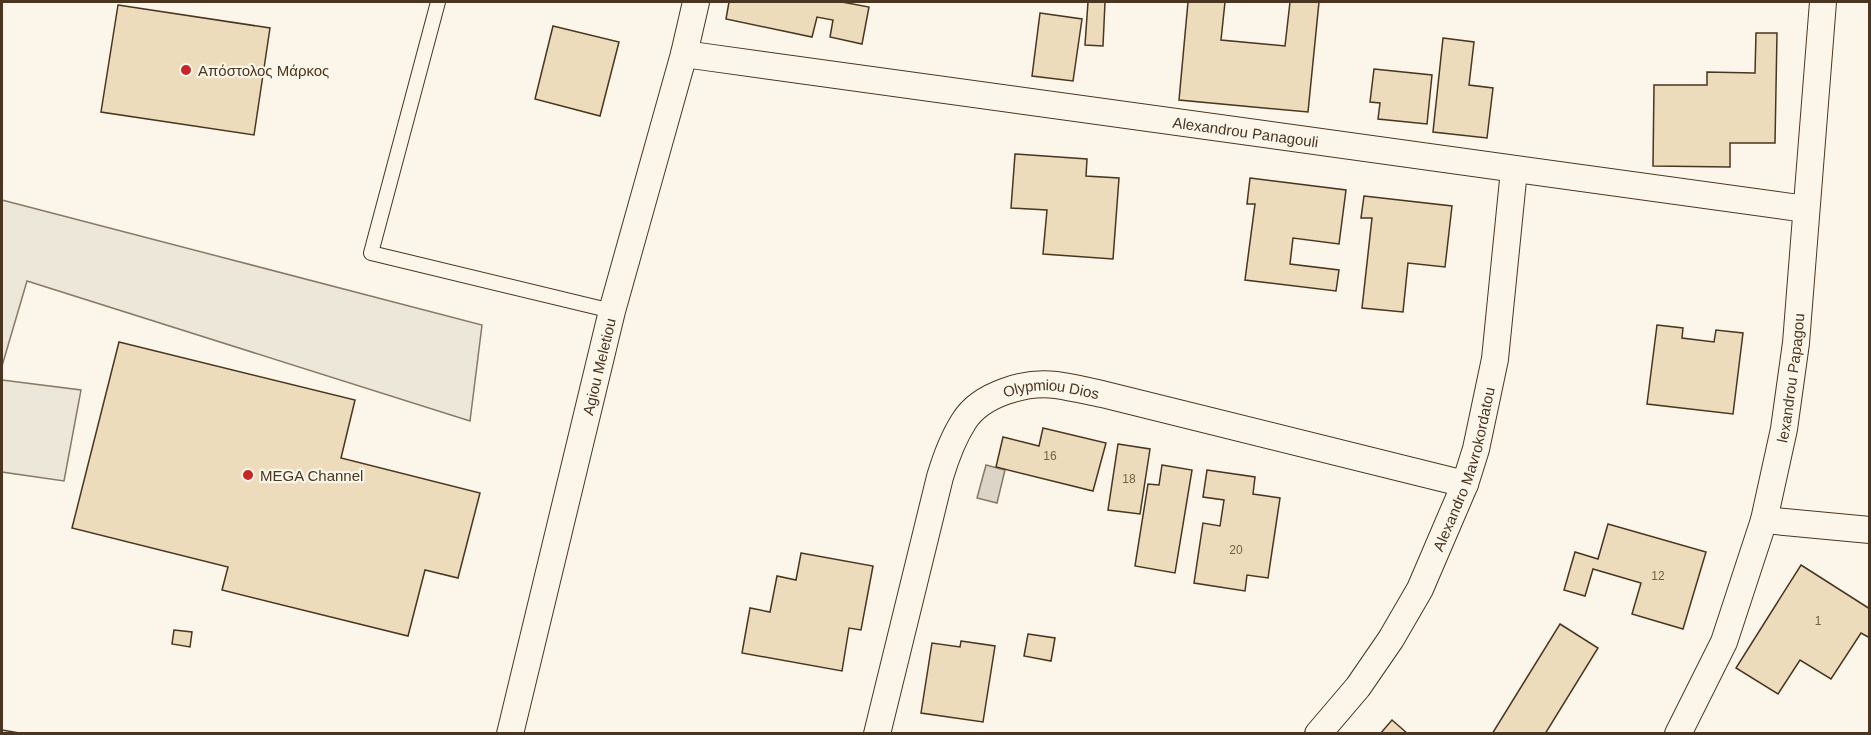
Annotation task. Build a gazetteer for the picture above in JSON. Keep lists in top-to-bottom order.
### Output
{
  "streets": {
    "street": [
      "Alexandrou Panagouli",
      "Agiou Meletiou",
      "lexandrou Papagou",
      "Olypmiou Dios",
      "Alexandro Mavrokordatou"
    ]
  },
  "crossings": [
    ["Alexandrou Panagouli", "Agiou Meletiou"],
    ["Alexandrou Panagouli", "lexandrou Papagou"],
    ["Alexandrou Panagouli", "Alexandro Mavrokordatou"],
    ["Olypmiou Dios", "Alexandro Mavrokordatou"]
  ],
  "places": ["Απόστολος Μάρκος", "MEGA Channel"],
  "house_numbers": [
    "16",
    "18",
    "20",
    "12",
    "1"
  ]
}
